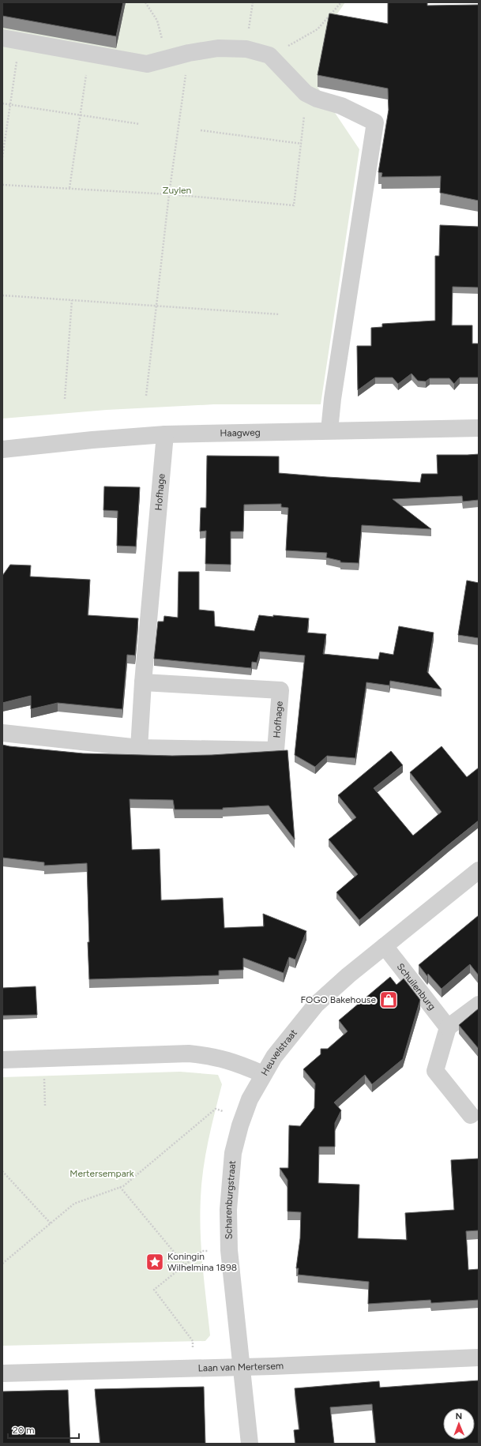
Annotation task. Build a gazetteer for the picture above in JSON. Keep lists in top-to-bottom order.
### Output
{
  "streets": {
    "street": [
      "Haagweg",
      "Hofhage",
      "Schuilenburg",
      "Heuvelstraat",
      "Scharenburgstraat",
      "Laan van Mertersem"
    ]
  },
  "crossings": [
    ["Haagweg", "Hofhage"],
    ["Schuilenburg", "Heuvelstraat"],
    ["Heuvelstraat", "Scharenburgstraat"],
    ["Scharenburgstraat", "Laan van Mertersem"]
  ],
  "parks": ["Zuylen", "Mertersempark"],
  "places": {
    "shop": ["FOGO Bakehouse"],
    "place": ["Koningin Wilhelmina 1898"]
  },
  "scale_bar": "20 m",
  "north": "top"
}
